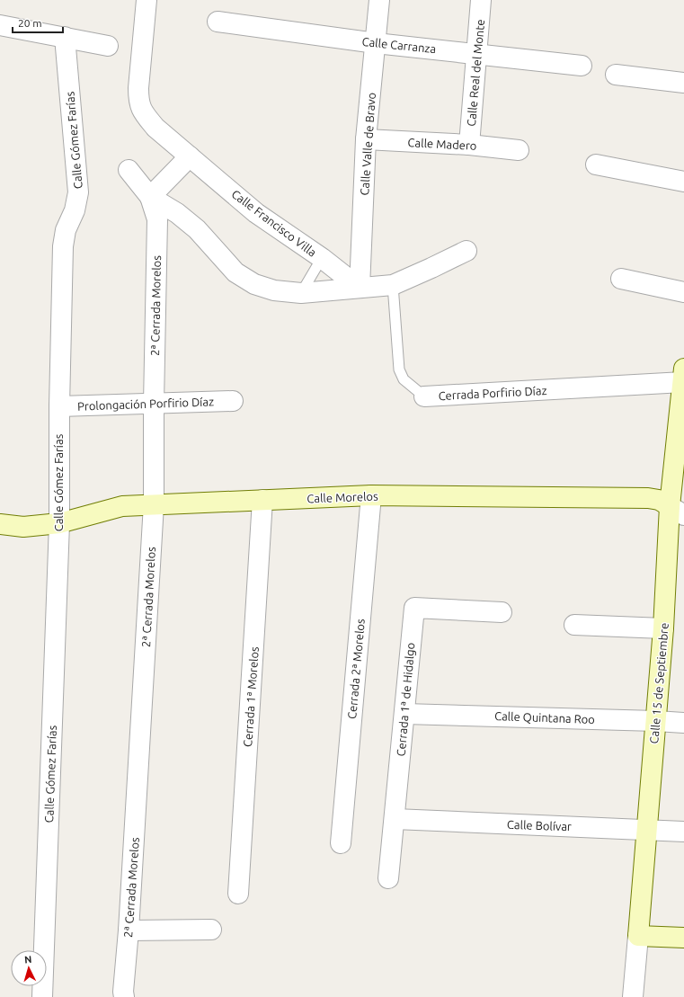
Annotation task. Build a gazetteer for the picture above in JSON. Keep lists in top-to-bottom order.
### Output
{
  "streets": {
    "street": [
      "Calle Carranza",
      "Calle Real del Monte",
      "Calle Gómez Farías",
      "Calle Valle de Bravo",
      "Calle Madero",
      "Calle Francisco Villa",
      "2ª Cerrada Morelos",
      "Cerrada Porfirio Díaz",
      "Prolongación Porfirio Díaz",
      "Calle Morelos",
      "Cerrada 2ª Morelos",
      "Calle 15 de Septiembre",
      "Cerrada 1ª Morelos",
      "Cerrada 1ª de Hidalgo",
      "Calle Quintana Roo",
      "Calle Bolívar"
    ]
  },
  "crossings": [
    ["Calle Carranza", "Calle Real del Monte"],
    ["Calle Carranza", "Calle Valle de Bravo"],
    ["Calle Real del Monte", "Calle Madero"],
    ["Calle Gómez Farías", "Prolongación Porfirio Díaz"],
    ["Calle Gómez Farías", "Calle Morelos"],
    ["Calle Valle de Bravo", "Calle Madero"],
    ["Calle Valle de Bravo", "Calle Francisco Villa"],
    ["2ª Cerrada Morelos", "Prolongación Porfirio Díaz"],
    ["2ª Cerrada Morelos", "Calle Morelos"],
    ["Cerrada Porfirio Díaz", "Calle 15 de Septiembre"],
    ["Calle Morelos", "Cerrada 2ª Morelos"],
    ["Calle Morelos", "Calle 15 de Septiembre"],
    ["Calle Morelos", "Cerrada 1ª Morelos"],
    ["Calle 15 de Septiembre", "Calle Quintana Roo"],
    ["Calle 15 de Septiembre", "Calle Bolívar"],
    ["Cerrada 1ª de Hidalgo", "Calle Quintana Roo"],
    ["Cerrada 1ª de Hidalgo", "Calle Bolívar"]
  ],
  "scale_bar": "20 m",
  "north": "top"
}
